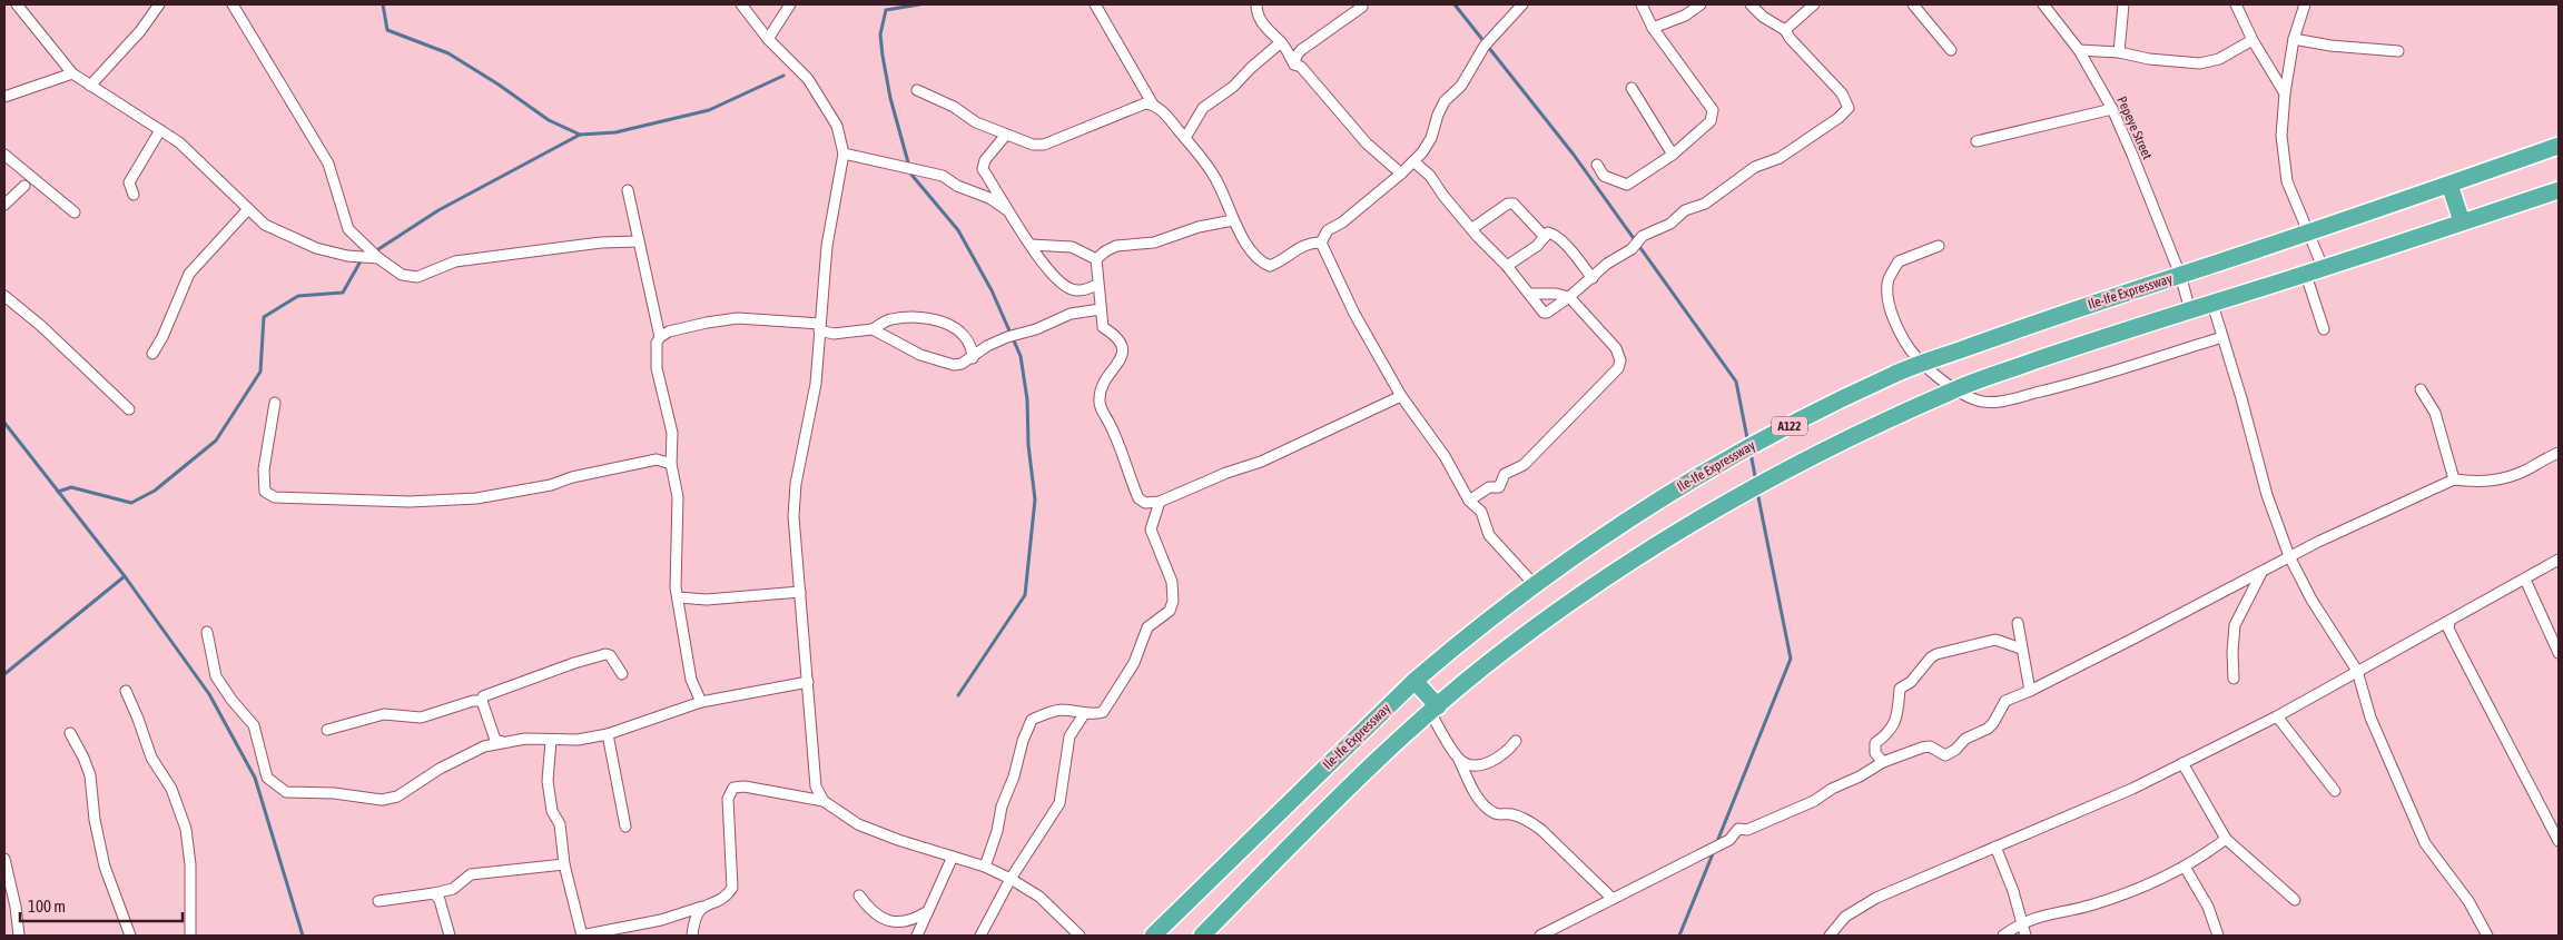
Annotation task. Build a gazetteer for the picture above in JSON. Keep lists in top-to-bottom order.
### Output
{
  "streets": {
    "highway": ["Ile-Ife Expressway", "A122"],
    "street": ["Pepeye Street"]
  },
  "crossings": [
    ["Pepeye Street", "Ile-Ife Expressway"]
  ],
  "scale_bar": "100 m"
}
